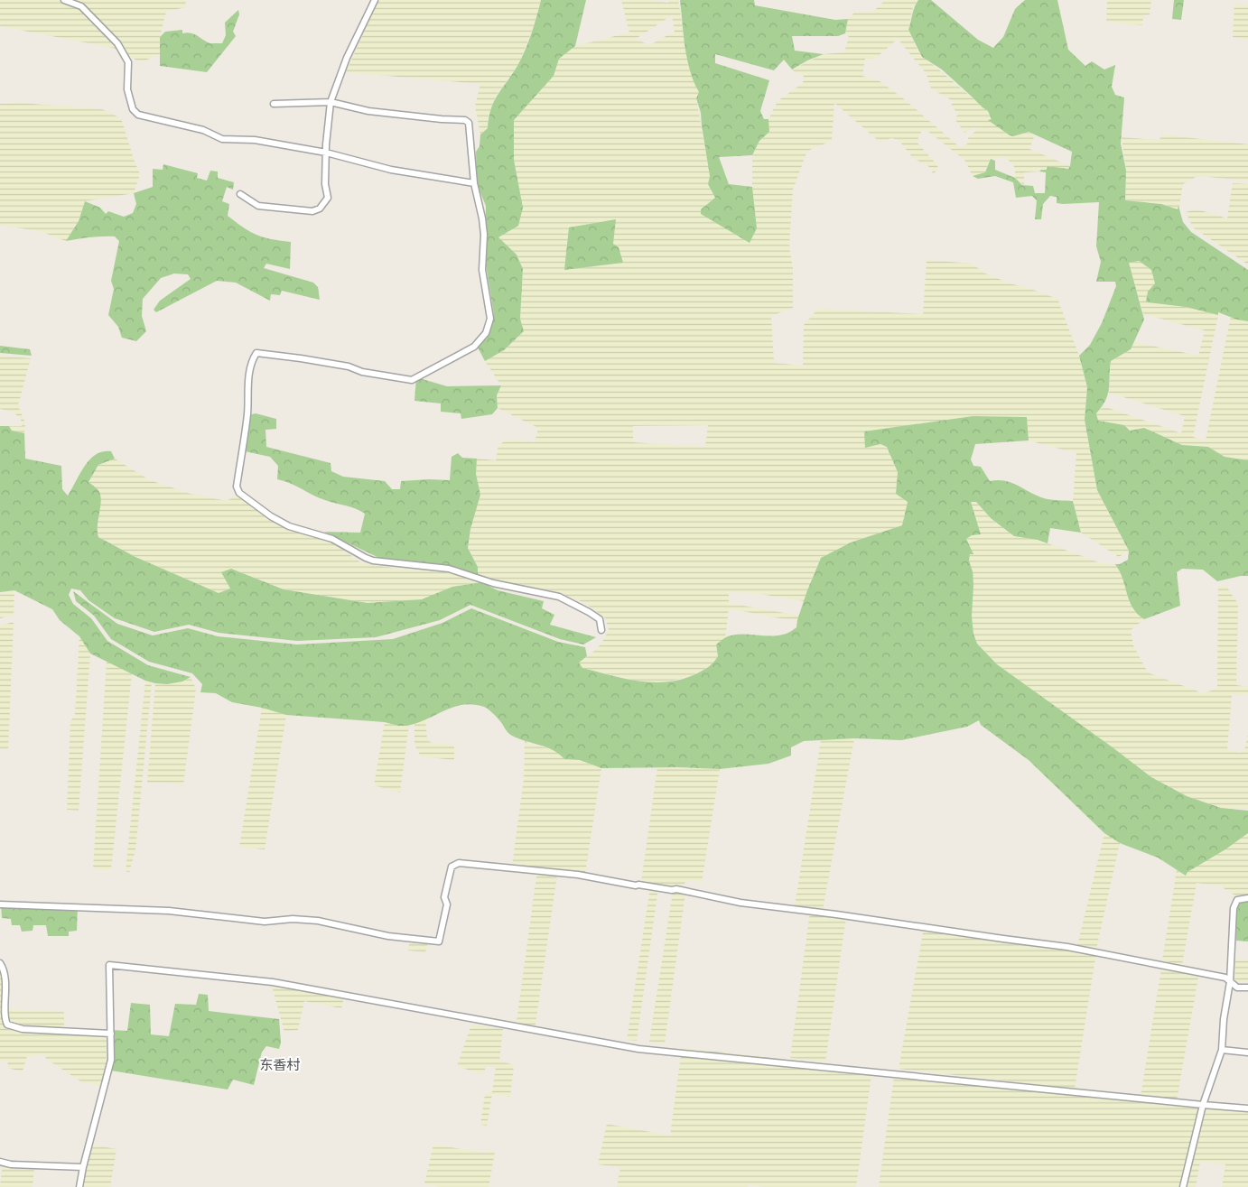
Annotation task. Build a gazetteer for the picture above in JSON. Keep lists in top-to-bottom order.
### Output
{
  "districts": ["东香村"]
}
